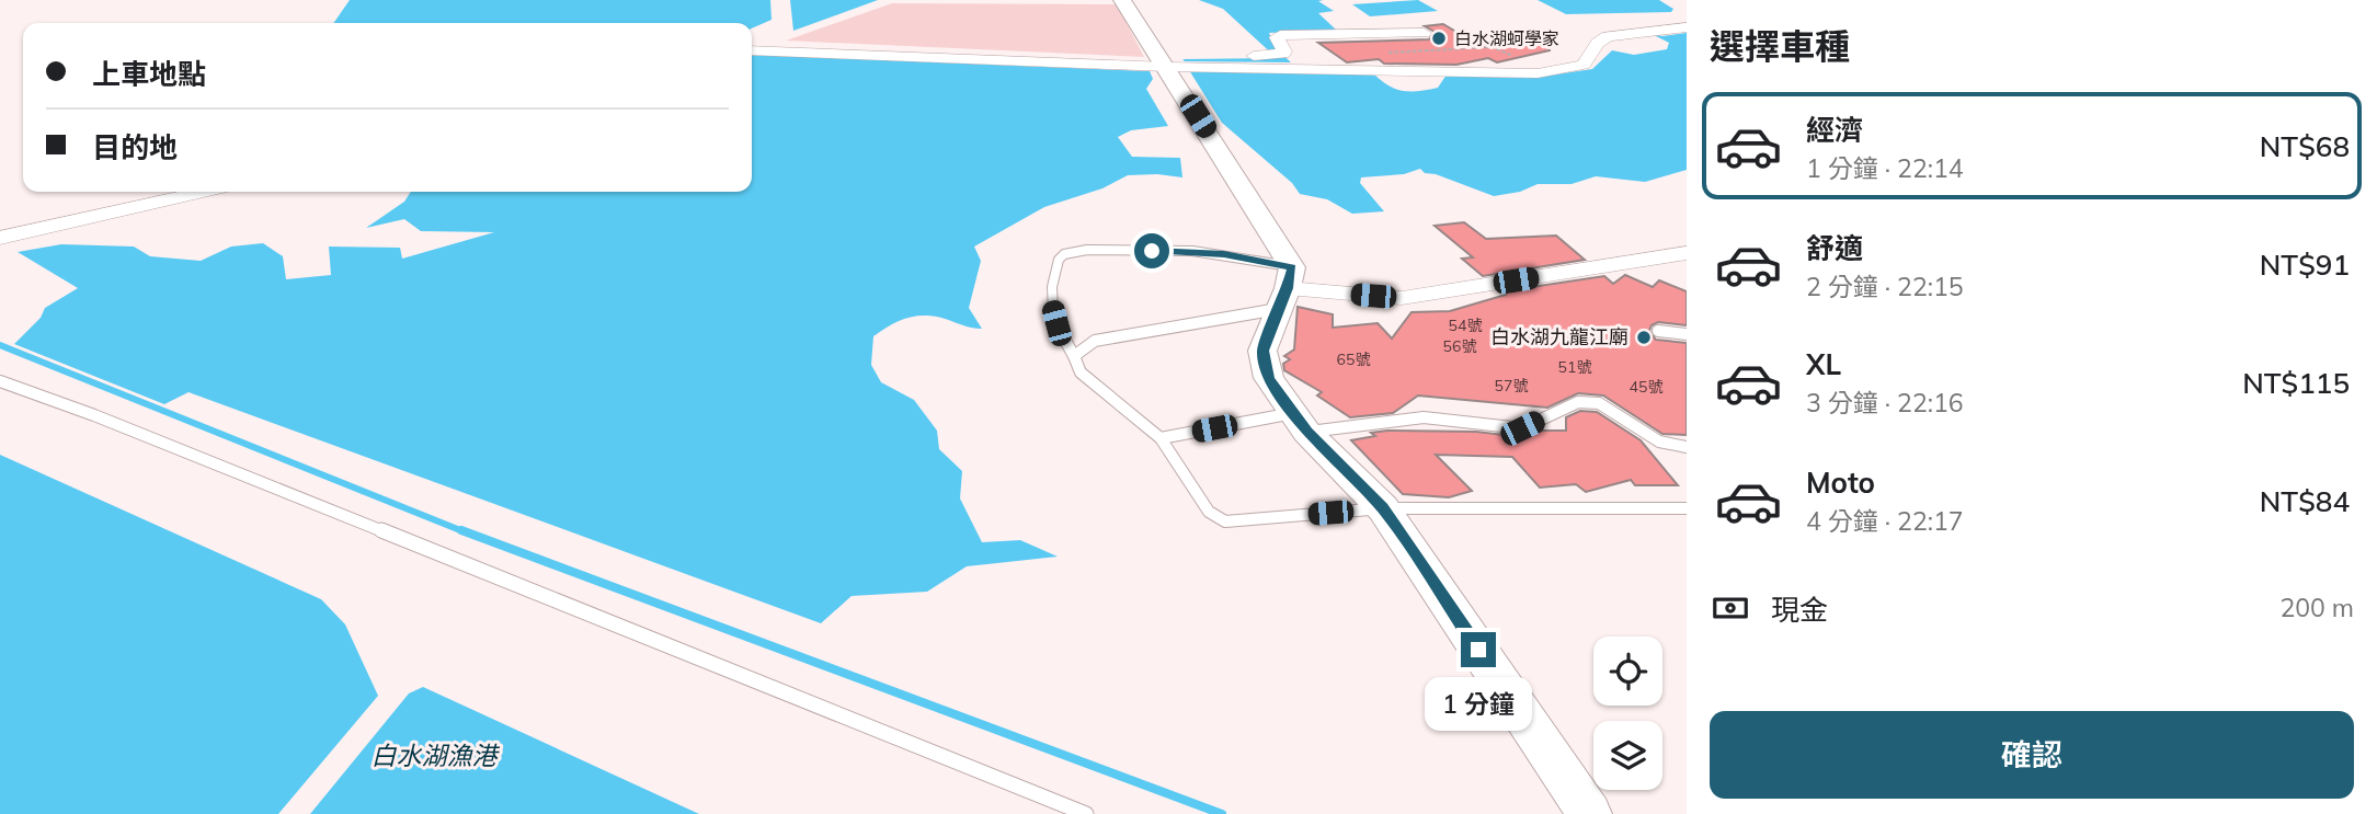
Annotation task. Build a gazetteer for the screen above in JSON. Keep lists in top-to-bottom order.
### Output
{
  "water": ["白水湖漁港"],
  "places": ["白水湖蚵學家", "白水湖九龍江廟"],
  "house_numbers": [
    "54號",
    "56號",
    "65號",
    "51號",
    "57號",
    "45號"
  ],
  "page": {
    "heading": "選擇車種",
    "banner": ["上車地點", "目的地"],
    "list": [
      {
        "name": "經濟",
        "note": "1 分鐘 · 22:14",
        "value": "NT$68"
      },
      {
        "name": "舒適",
        "note": "2 分鐘 · 22:15",
        "value": "NT$91"
      },
      {
        "name": "XL",
        "note": "3 分鐘 · 22:16",
        "value": "NT$115"
      },
      {
        "name": "Moto",
        "note": "4 分鐘 · 22:17",
        "value": "NT$84"
      }
    ],
    "pay": ["現金", "200 m"],
    "bubble": "1 分鐘",
    "buttons": "確認"
  }
}
